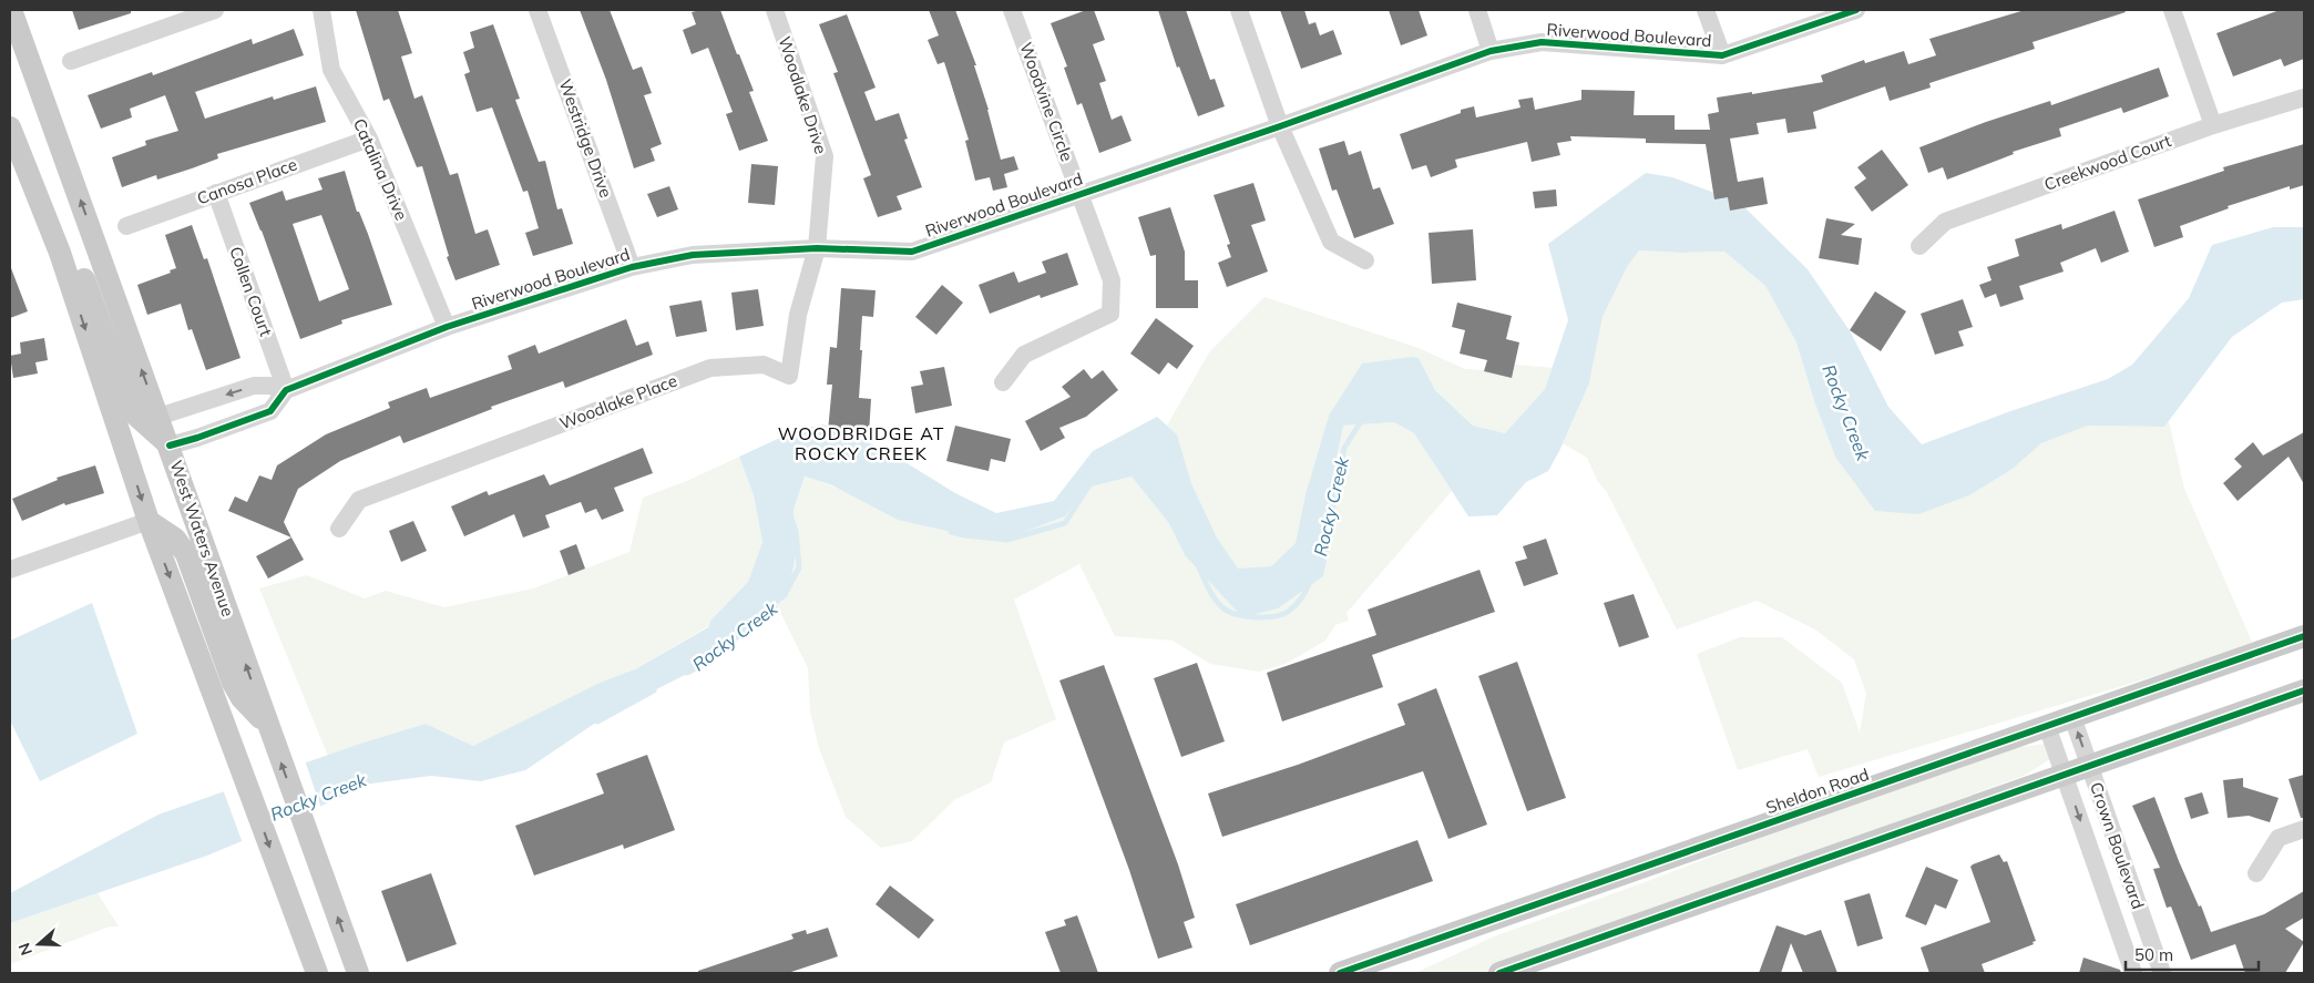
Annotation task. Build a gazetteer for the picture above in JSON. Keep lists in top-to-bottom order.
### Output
{
  "streets": {
    "main road": ["West Waters Avenue", "Sheldon Road"],
    "street": [
      "Riverwood Boulevard",
      "Woodlake Drive",
      "Woodvine Circle",
      "Westridge Drive",
      "Creekwood Court",
      "Catalina Drive",
      "Canosa Place",
      "Collen Court",
      "Woodlake Place",
      "Crown Boulevard"
    ]
  },
  "crossings": [
    ["Riverwood Boulevard", "Woodlake Drive"],
    ["Riverwood Boulevard", "Woodvine Circle"],
    ["Riverwood Boulevard", "Westridge Drive"],
    ["Riverwood Boulevard", "Catalina Drive"],
    ["Riverwood Boulevard", "Collen Court"],
    ["Riverwood Boulevard", "Woodlake Place"],
    ["Riverwood Boulevard", "West Waters Avenue"],
    ["Woodlake Drive", "Woodlake Place"],
    ["Catalina Drive", "Canosa Place"],
    ["Canosa Place", "Collen Court"],
    ["Sheldon Road", "Crown Boulevard"]
  ],
  "districts": ["WOODBRIDGE AT ROCKY CREEK"],
  "water": ["Rocky Creek"],
  "scale_bar": "50 m",
  "north": "left"
}
